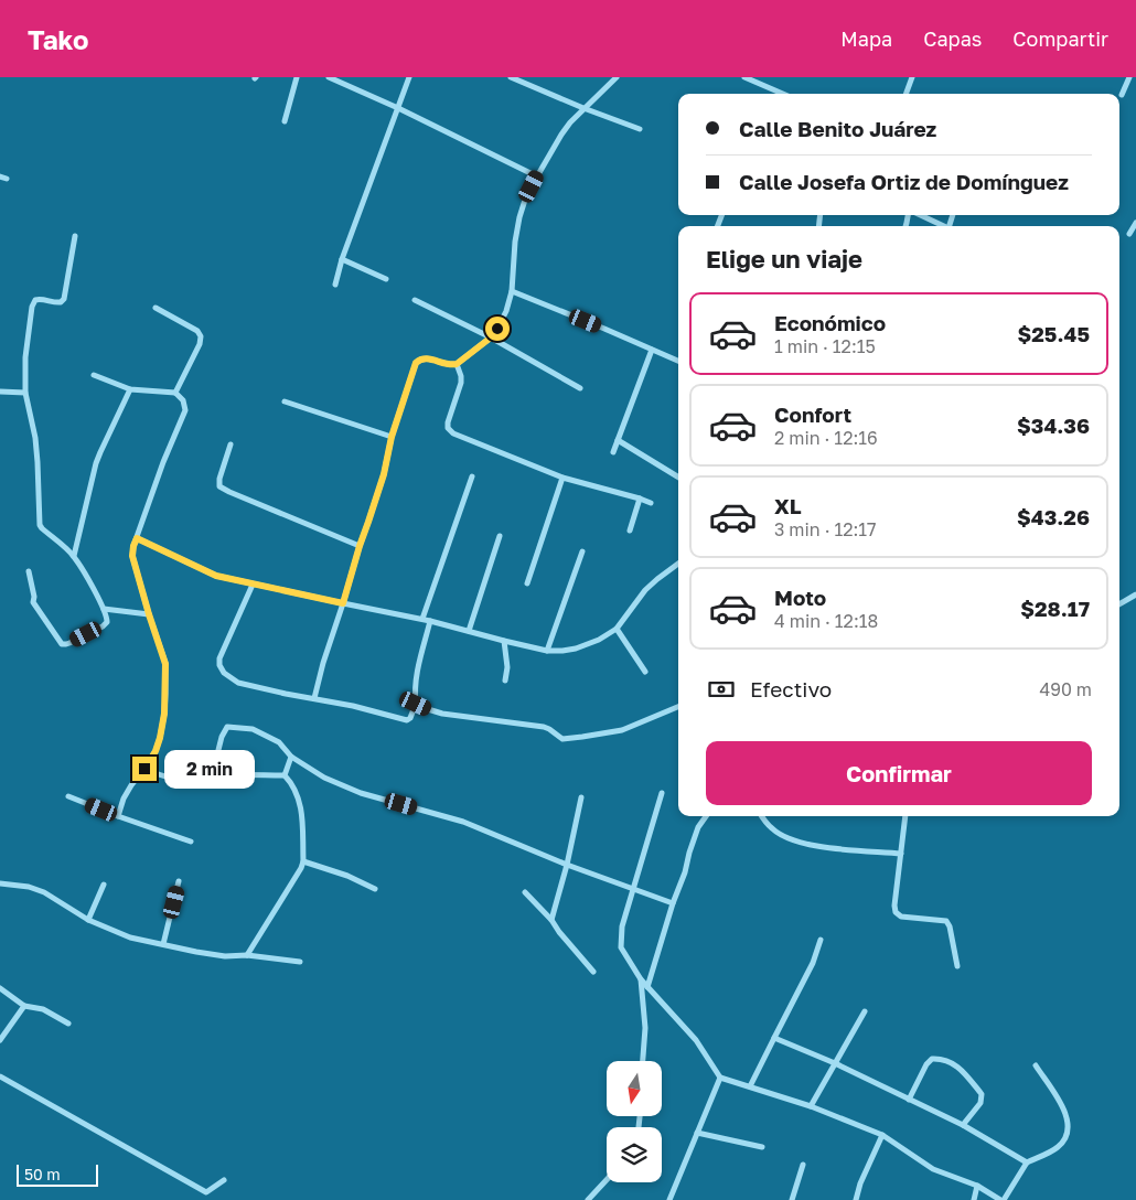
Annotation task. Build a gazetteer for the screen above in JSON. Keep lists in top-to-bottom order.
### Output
{
  "scale_bar": "50 m",
  "north": "bottom",
  "page": {
    "header": "Tako",
    "nav": ["Mapa", "Capas", "Compartir"],
    "banner": ["Calle Benito Juárez", "Calle Josefa Ortiz de Domínguez"],
    "heading": "Elige un viaje",
    "list": [
      {
        "name": "Económico",
        "note": "1 min · 12:15",
        "value": "$25.45"
      },
      {
        "name": "Confort",
        "note": "2 min · 12:16",
        "value": "$34.36"
      },
      {
        "name": "XL",
        "note": "3 min · 12:17",
        "value": "$43.26"
      },
      {
        "name": "Moto",
        "note": "4 min · 12:18",
        "value": "$28.17"
      }
    ],
    "pay": ["Efectivo", "490 m"],
    "buttons": "Confirmar",
    "bubble": "2 min",
    "scale": "50 m"
  }
}
